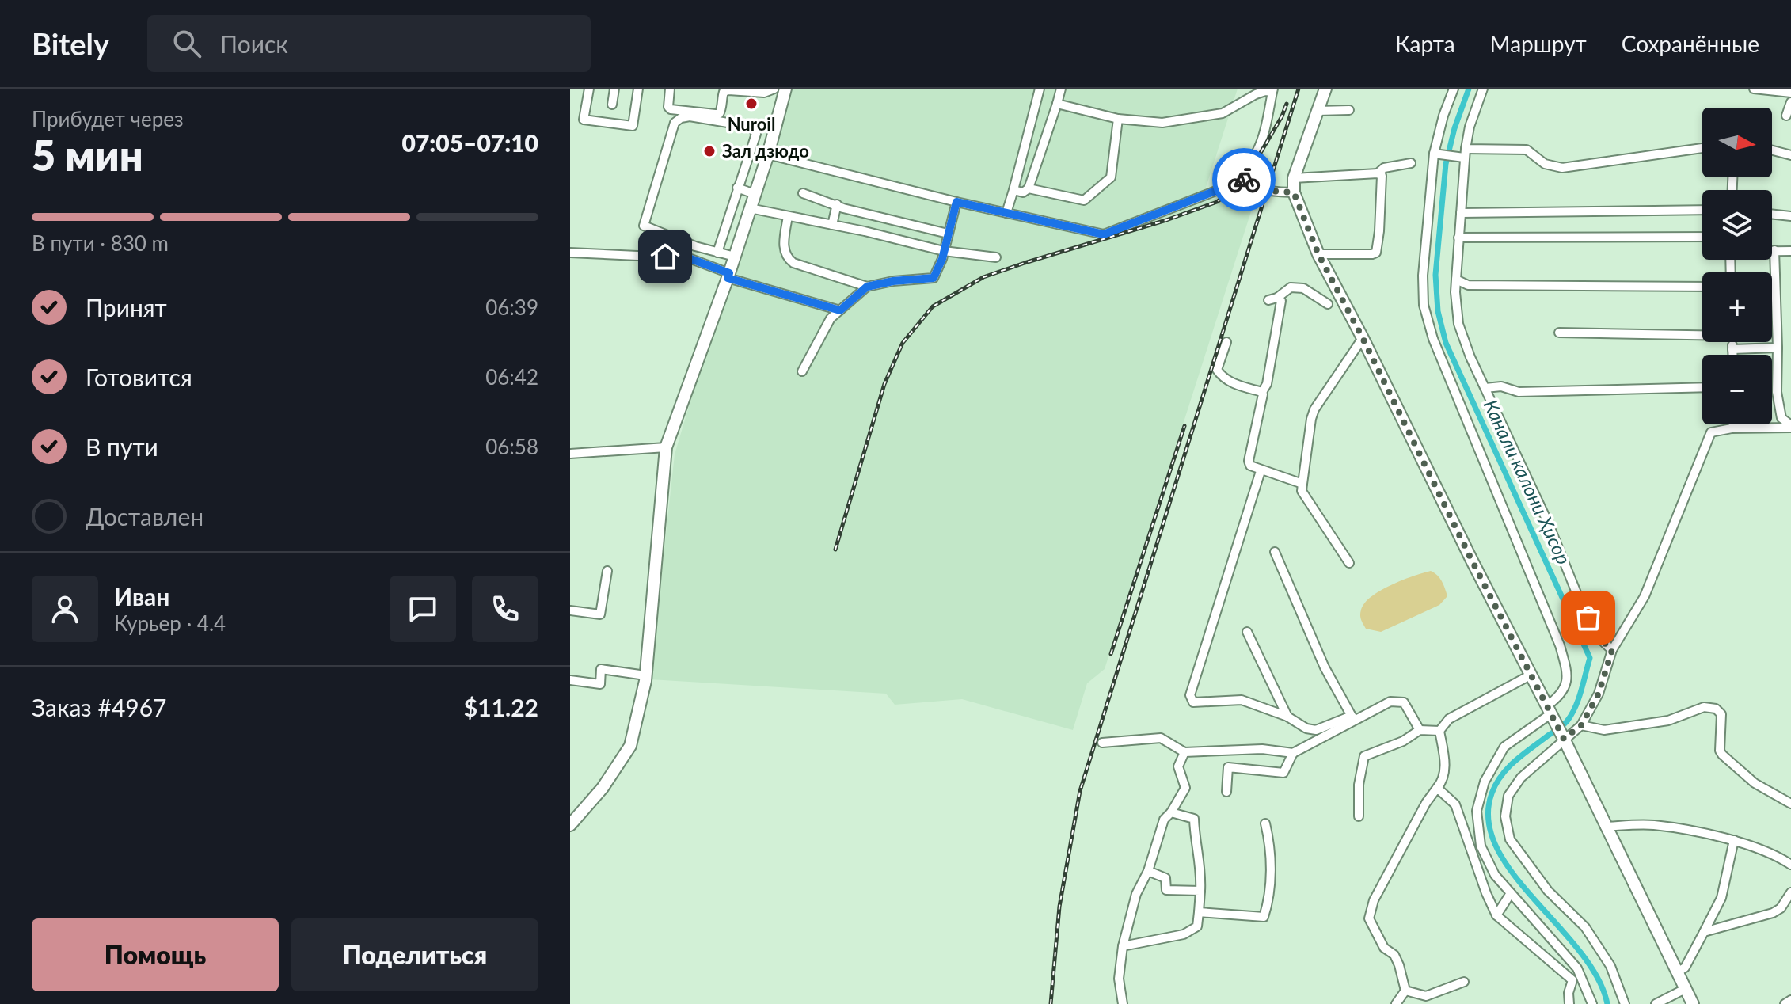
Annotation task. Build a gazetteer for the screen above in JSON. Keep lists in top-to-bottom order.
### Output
{
  "water": ["Канали калони Ҳисор"],
  "places": ["Nuroil", "Зал дзюдо"],
  "north": "right",
  "page": {
    "header": "Bitely",
    "search": "Поиск",
    "nav": ["Карта", "Маршрут", "Сохранённые"],
    "heading": ["5 мин", "Прибудет через", "07:05–07:10"],
    "panel": [
      "Иван",
      "Курьер · 4.4",
      "Заказ #4967",
      "$11.22"
    ],
    "map_buttons": ["+", "−"],
    "bar": "В пути · 830 m",
    "list": [
      ["Принят", "06:39"],
      ["Готовится", "06:42"],
      ["В пути", "06:58"],
      "Доставлен"
    ],
    "buttons": ["Помощь", "Поделиться"]
  }
}
